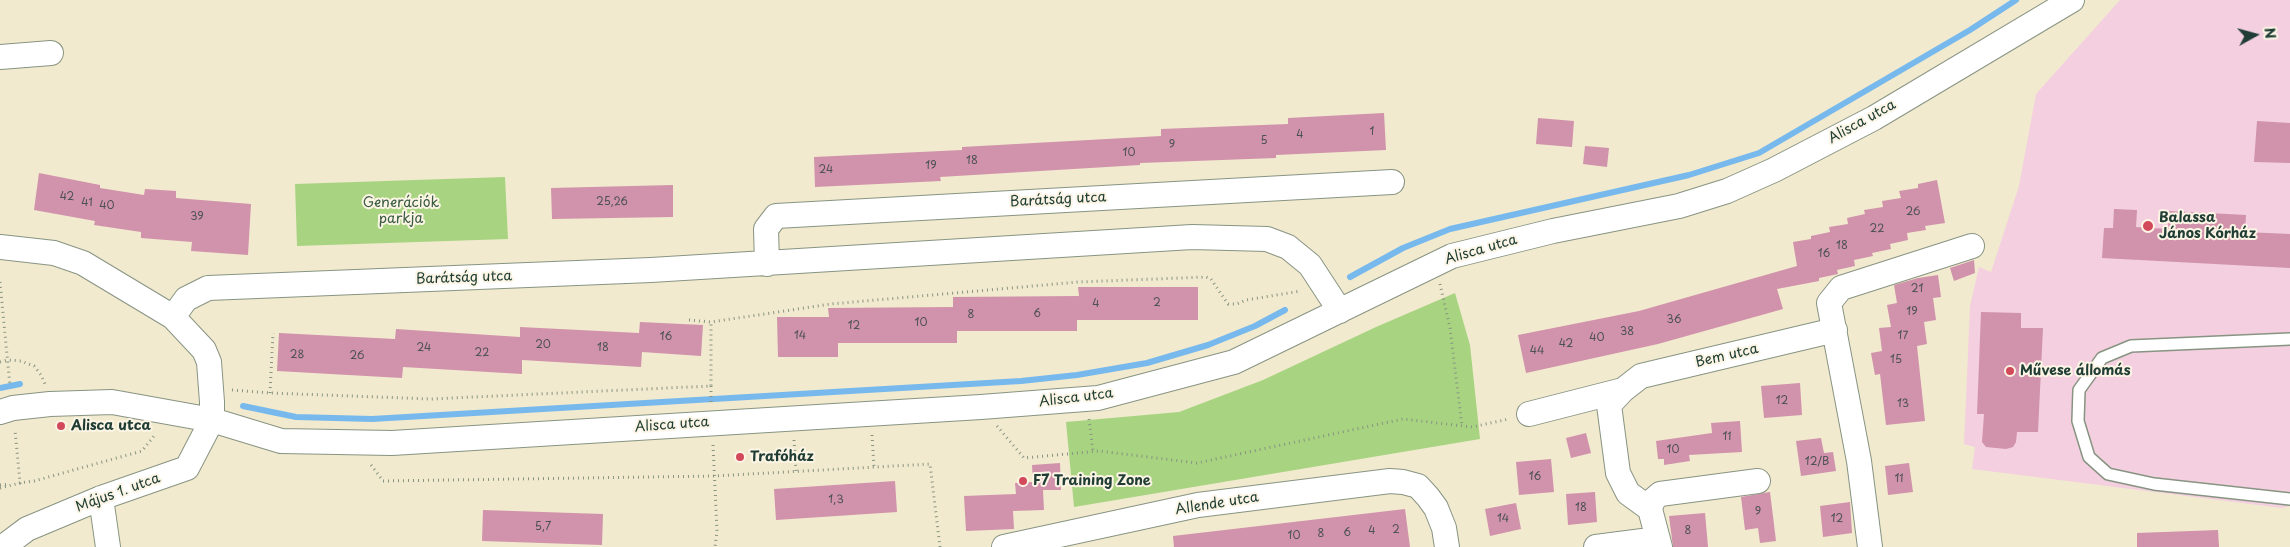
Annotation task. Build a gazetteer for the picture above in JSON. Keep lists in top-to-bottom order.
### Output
{
  "streets": {
    "street": [
      "Alisca utca",
      "Barátság utca",
      "Bem utca",
      "Május 1. utca",
      "Allende utca"
    ]
  },
  "crossings": [
    ["Alisca utca", "Barátság utca"],
    ["Alisca utca", "Május 1. utca"]
  ],
  "parks": ["Generációk parkja"],
  "places": [
    "Balassa János Kórház",
    "Művese állomás",
    "Alisca utca",
    "Trafóház",
    "F7 Training Zone"
  ],
  "house_numbers": [
    "1",
    "4",
    "5",
    "9",
    "10",
    "18",
    "19",
    "24",
    "42",
    "25,26",
    "41",
    "40",
    "26",
    "39",
    "22",
    "18",
    "16",
    "21",
    "2",
    "4",
    "19",
    "6",
    "8",
    "36",
    "10",
    "12",
    "38",
    "14",
    "17",
    "16",
    "40",
    "42",
    "20",
    "24",
    "18",
    "44",
    "22",
    "28",
    "26",
    "15",
    "12",
    "13",
    "11",
    "10",
    "12/B",
    "16",
    "11",
    "1,3",
    "18",
    "9",
    "14",
    "12",
    "5,7",
    "2",
    "4",
    "8",
    "6",
    "8",
    "10"
  ],
  "north": "right"
}
